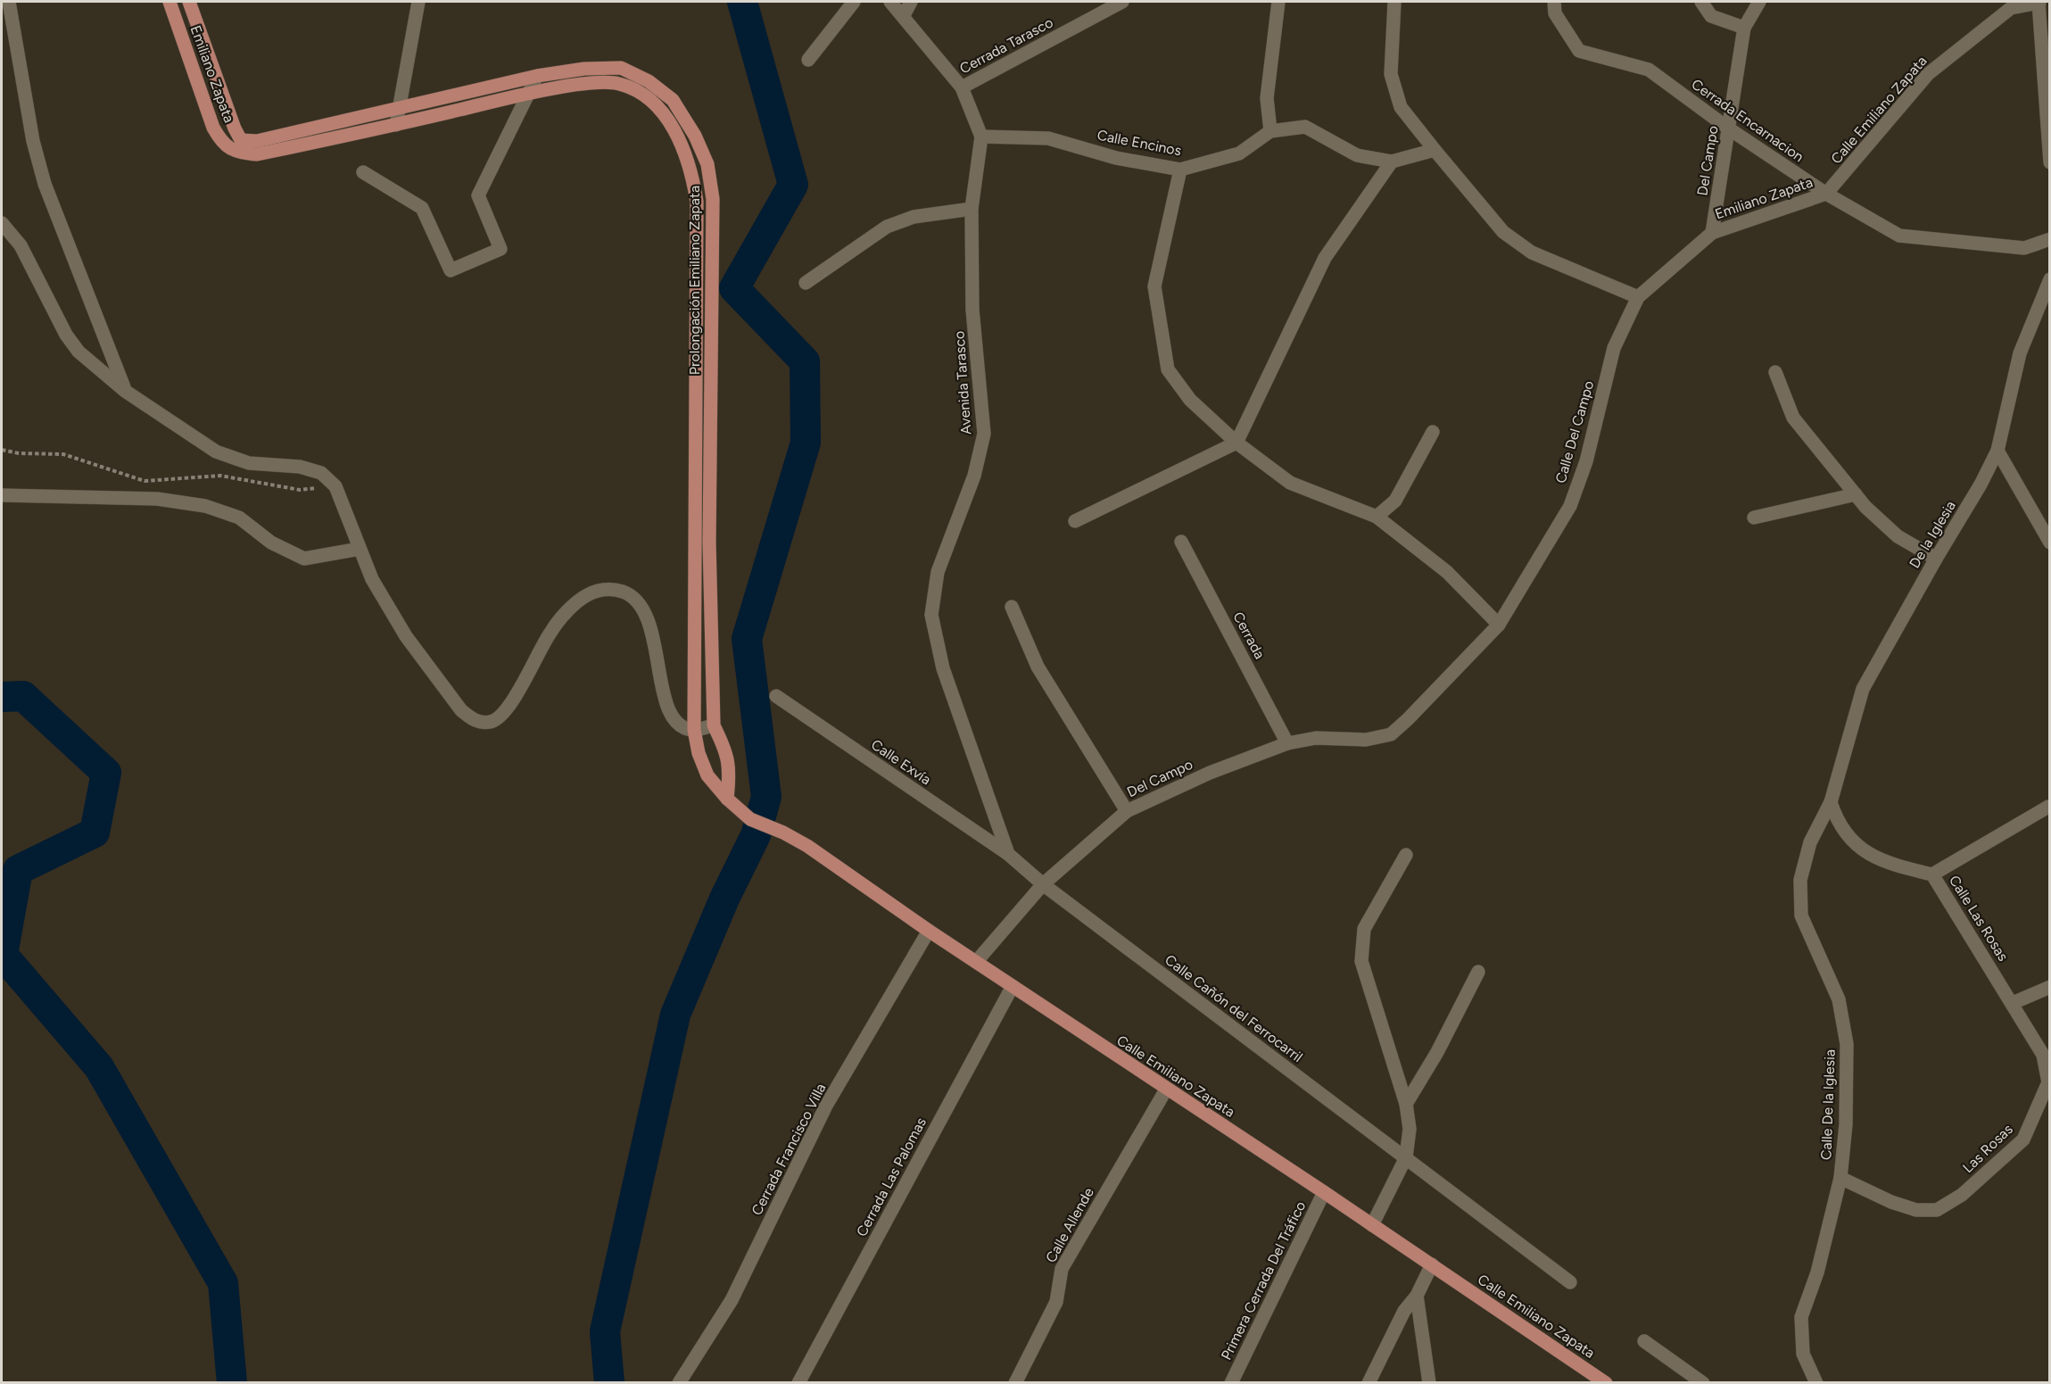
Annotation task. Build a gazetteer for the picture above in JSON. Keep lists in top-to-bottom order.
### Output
{
  "streets": {
    "main road": ["Emiliano Zapata", "Calle Emiliano Zapata", "Prolongación Emiliano Zapata"],
    "street": [
      "Cerrada Tarasco",
      "Cerrada Encarnacion",
      "Calle Encinos",
      "Del Campo",
      "Avenida Tarasco",
      "Calle Del Campo",
      "De la Iglesia",
      "Cerrada",
      "Calle Exvía",
      "Calle Las Rosas",
      "Calle Cañón del Ferrocarril",
      "Calle De la Iglesia",
      "Las Rosas",
      "Cerrada Francisco Villa",
      "Cerrada Las Palomas",
      "Calle Allende",
      "Primera Cerrada Del Tráfico"
    ]
  },
  "crossings": [
    ["Cerrada Tarasco", "Avenida Tarasco"],
    ["Emiliano Zapata", "Calle Emiliano Zapata"],
    ["Emiliano Zapata", "Cerrada Encarnacion"],
    ["Emiliano Zapata", "Del Campo"],
    ["Emiliano Zapata", "Prolongación Emiliano Zapata"],
    ["Emiliano Zapata", "Calle Del Campo"],
    ["Calle Emiliano Zapata", "Cerrada Encarnacion"],
    ["Calle Emiliano Zapata", "Del Campo"],
    ["Calle Emiliano Zapata", "Prolongación Emiliano Zapata"],
    ["Calle Emiliano Zapata", "Cerrada Francisco Villa"],
    ["Calle Emiliano Zapata", "Cerrada Las Palomas"],
    ["Calle Emiliano Zapata", "Calle Allende"],
    ["Calle Emiliano Zapata", "Primera Cerrada Del Tráfico"],
    ["Cerrada Encarnacion", "Del Campo"],
    ["Calle Encinos", "Avenida Tarasco"],
    ["Del Campo", "Avenida Tarasco"],
    ["Del Campo", "Calle Del Campo"],
    ["Del Campo", "Cerrada"],
    ["Del Campo", "Calle Cañón del Ferrocarril"],
    ["Avenida Tarasco", "Calle Exvía"],
    ["Avenida Tarasco", "Calle Cañón del Ferrocarril"],
    ["De la Iglesia", "Calle Las Rosas"],
    ["De la Iglesia", "Calle De la Iglesia"],
    ["Calle Las Rosas", "Calle De la Iglesia"],
    ["Calle Las Rosas", "Las Rosas"],
    ["Calle De la Iglesia", "Las Rosas"]
  ]
}
